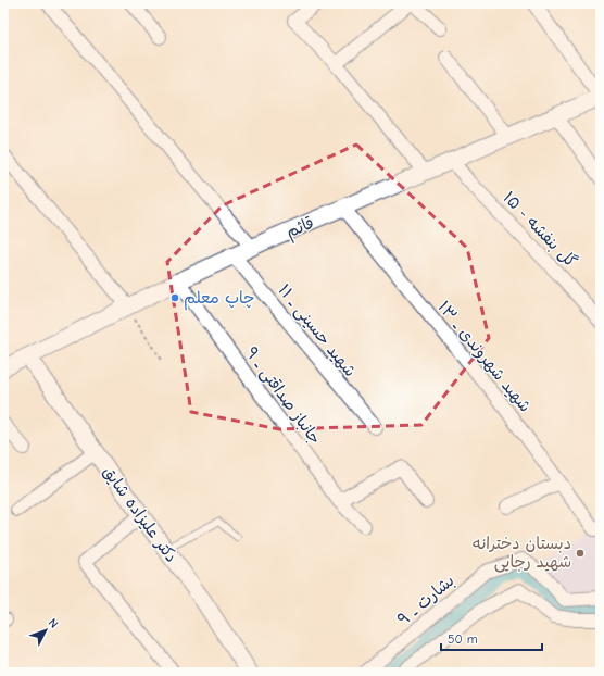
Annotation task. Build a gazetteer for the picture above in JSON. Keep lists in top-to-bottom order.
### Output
{
  "streets": {
    "street": [
      "قائم",
      "گل بنفشه - ۱۵",
      "شهید حسینی ـ ۱۱",
      "شهید شهروندی ـ ۱۳",
      "جانباز صداقتی ـ ۹",
      "دکتر علیزاده شایق",
      "بشارت ـ ۹"
    ]
  },
  "crossings": [
    ["قائم", "گل بنفشه - ۱۵"],
    ["قائم", "شهید حسینی ـ ۱۱"],
    ["قائم", "شهید شهروندی ـ ۱۳"],
    ["قائم", "جانباز صداقتی ـ ۹"],
    ["قائم", "دکتر علیزاده شایق"]
  ],
  "places": ["چاپ معلم", "دبستان دخترانه شهید رجایی"],
  "scale_bar": "50 m",
  "north": "top right"
}
